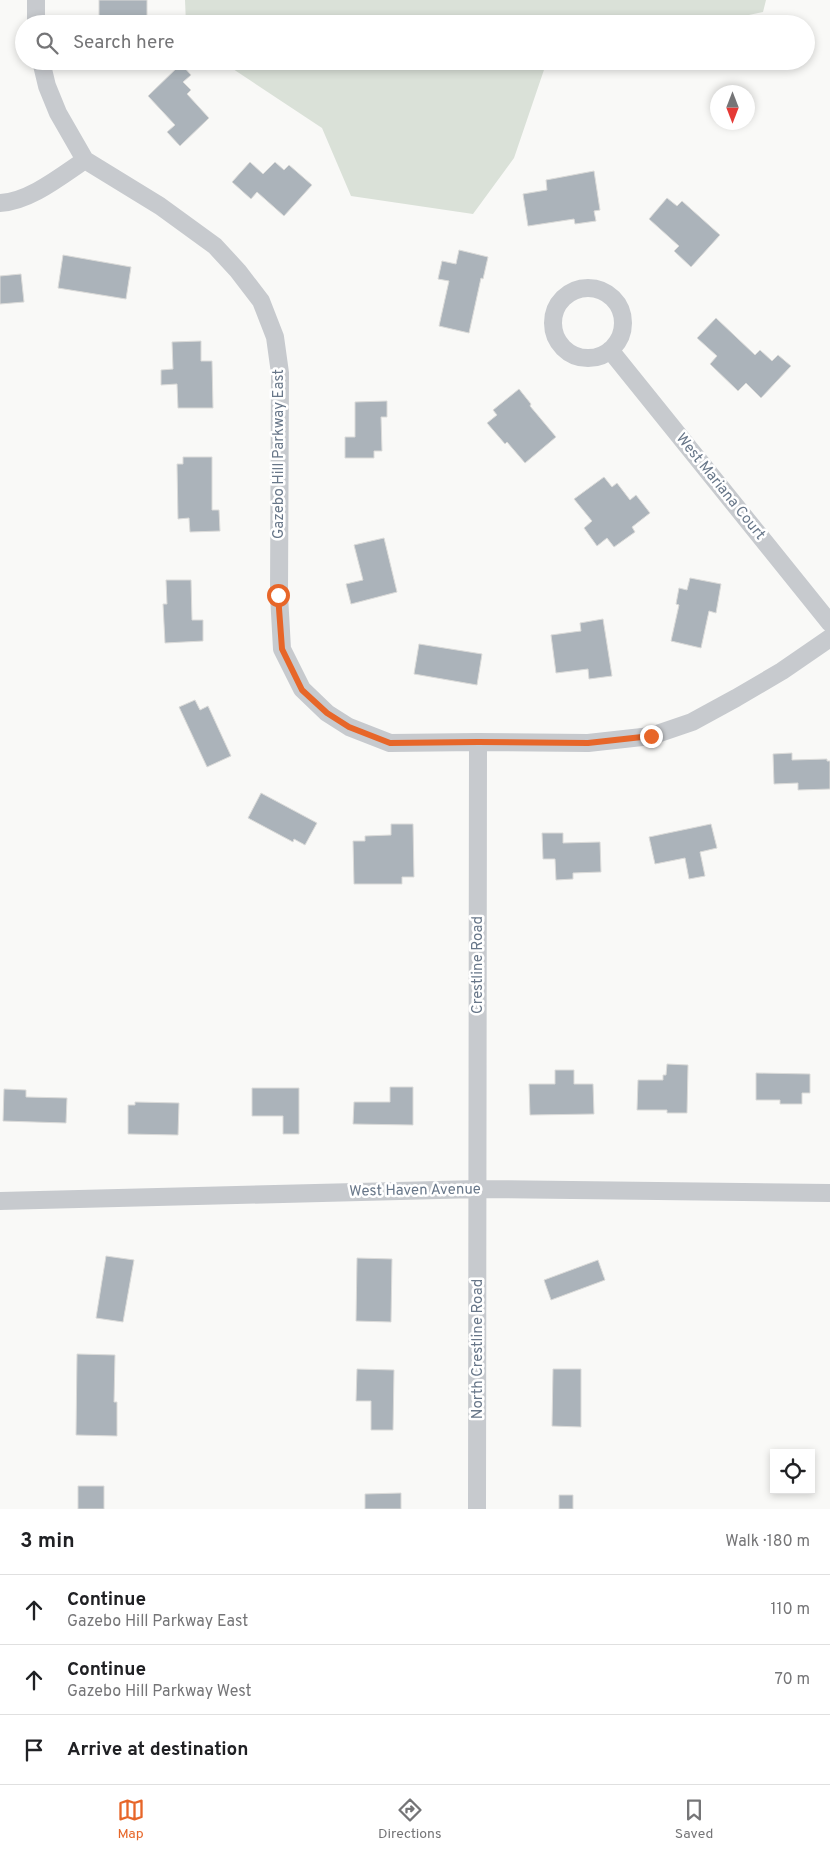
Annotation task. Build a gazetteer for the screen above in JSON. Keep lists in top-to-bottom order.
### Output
{
  "streets": {
    "street": [
      "Gazebo Hill Parkway East",
      "West Mariana Court",
      "Crestline Road",
      "West Haven Avenue",
      "North Crestline Road"
    ]
  },
  "crossings": [
    ["Gazebo Hill Parkway East", "Crestline Road"],
    ["Crestline Road", "West Haven Avenue"],
    ["Crestline Road", "North Crestline Road"],
    ["West Haven Avenue", "North Crestline Road"]
  ],
  "north": "bottom",
  "page": {
    "search": "Search here",
    "heading": ["3 min", "Walk · 180 m"],
    "list": [
      ["Continue", "Gazebo Hill Parkway East", "110 m"],
      ["Continue", "Gazebo Hill Parkway West", "70 m"],
      "Arrive at destination"
    ],
    "nav": ["Map", "Directions", "Saved"]
  }
}
